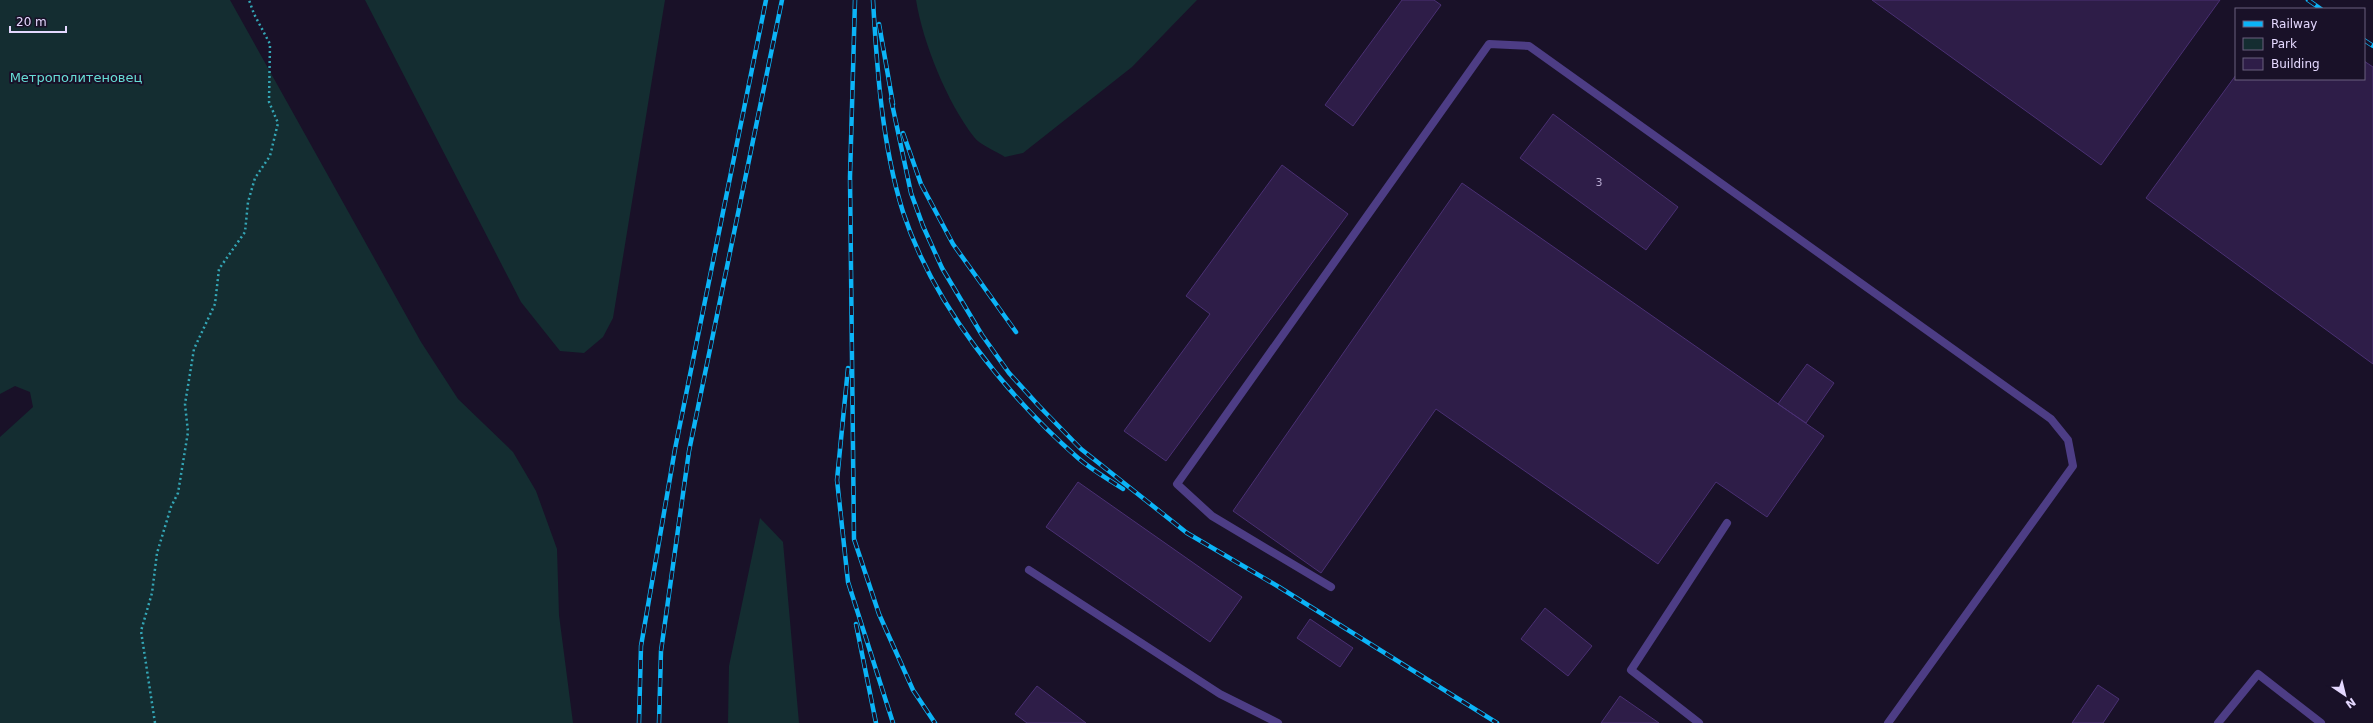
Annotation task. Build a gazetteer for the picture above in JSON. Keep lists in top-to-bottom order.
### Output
{
  "parks": ["Метрополитеновец"],
  "house_numbers": ["3"],
  "legend": ["Railway", "Park", "Building"],
  "scale_bar": "20 m",
  "north": "bottom right"
}
